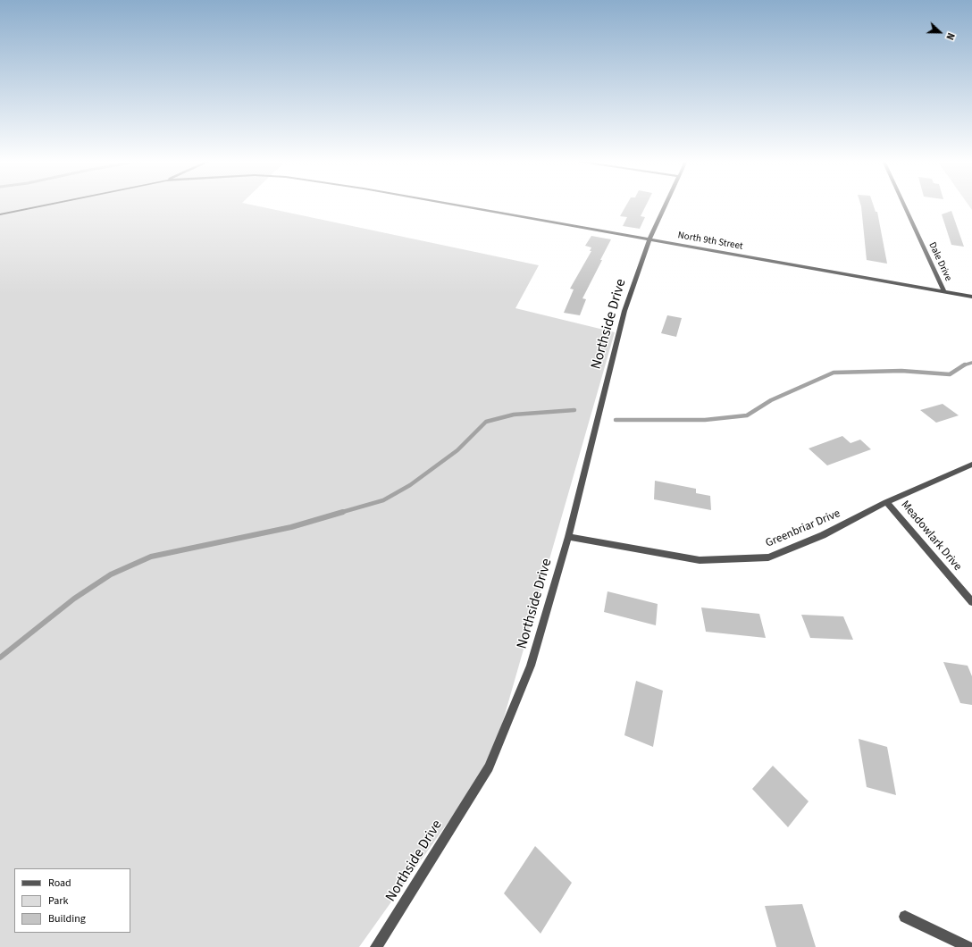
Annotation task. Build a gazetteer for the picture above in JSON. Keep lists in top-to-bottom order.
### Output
{
  "streets": {
    "street": [
      "North 9th Street",
      "Dale Drive",
      "Northside Drive",
      "Greenbriar Drive",
      "Meadowlark Drive"
    ]
  },
  "crossings": [
    ["North 9th Street", "Dale Drive"],
    ["North 9th Street", "Northside Drive"],
    ["Northside Drive", "Greenbriar Drive"],
    ["Greenbriar Drive", "Meadowlark Drive"]
  ],
  "legend": ["Road", "Park", "Building"],
  "north": "right"
}
